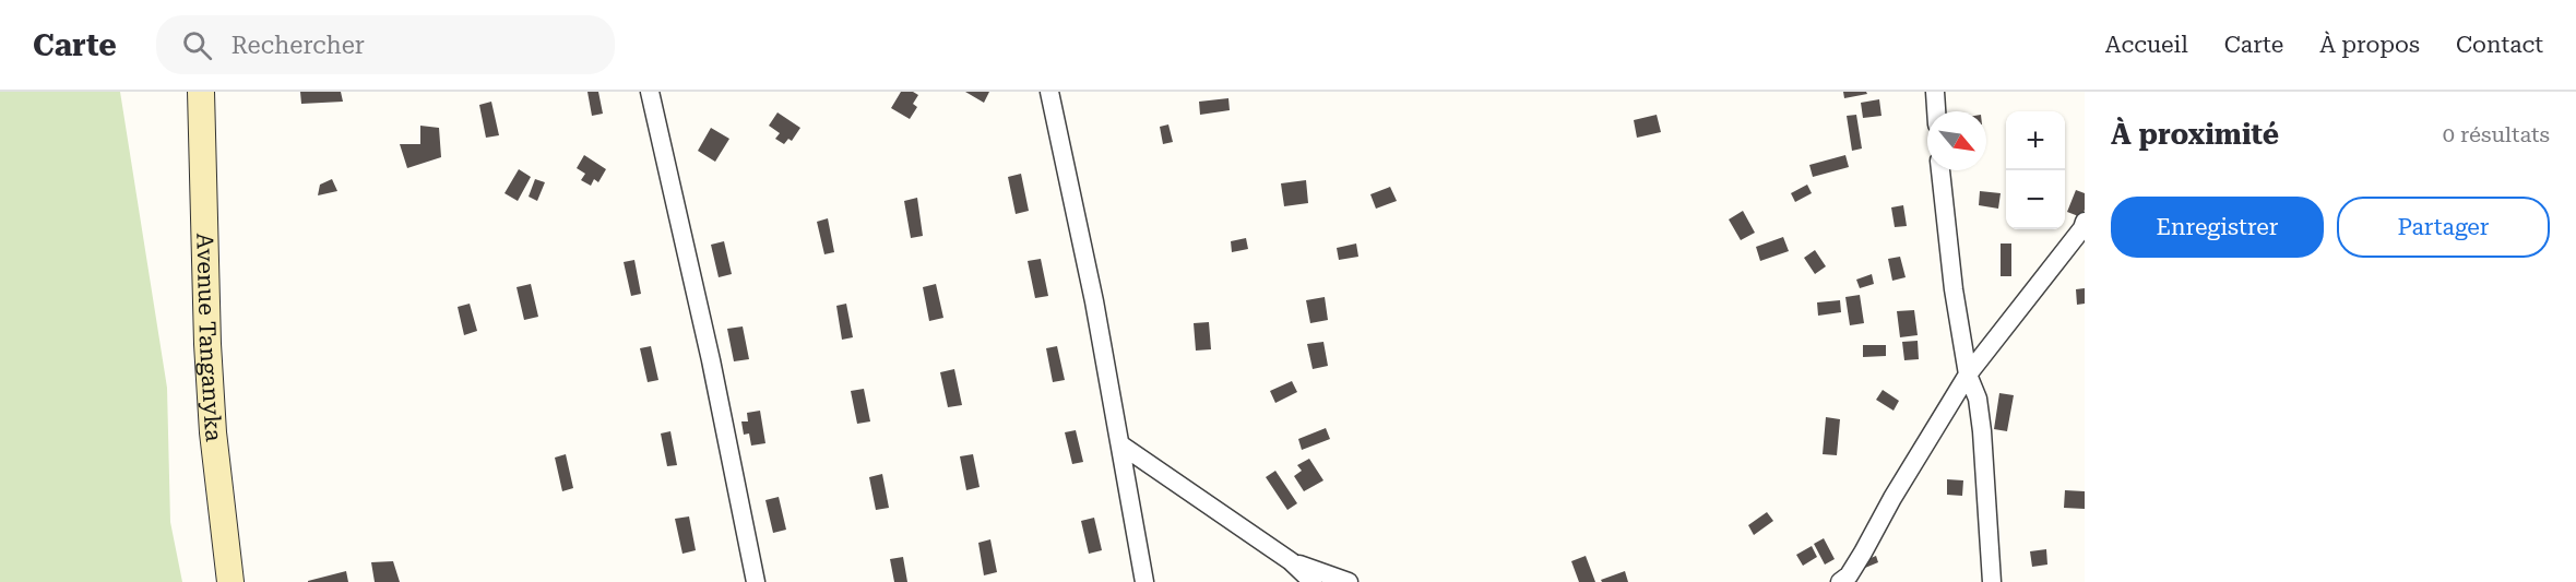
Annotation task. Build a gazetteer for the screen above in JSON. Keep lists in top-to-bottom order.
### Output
{
  "streets": {
    "street": ["Avenue Tanganyka"]
  },
  "north": "bottom right",
  "page": {
    "header": "Carte",
    "search": "Rechercher",
    "nav": [
      "Accueil",
      "Carte",
      "À propos",
      "Contact"
    ],
    "heading": ["À proximité", "0 résultats"],
    "map_buttons": ["+", "−"],
    "buttons": ["Enregistrer", "Partager"]
  }
}
